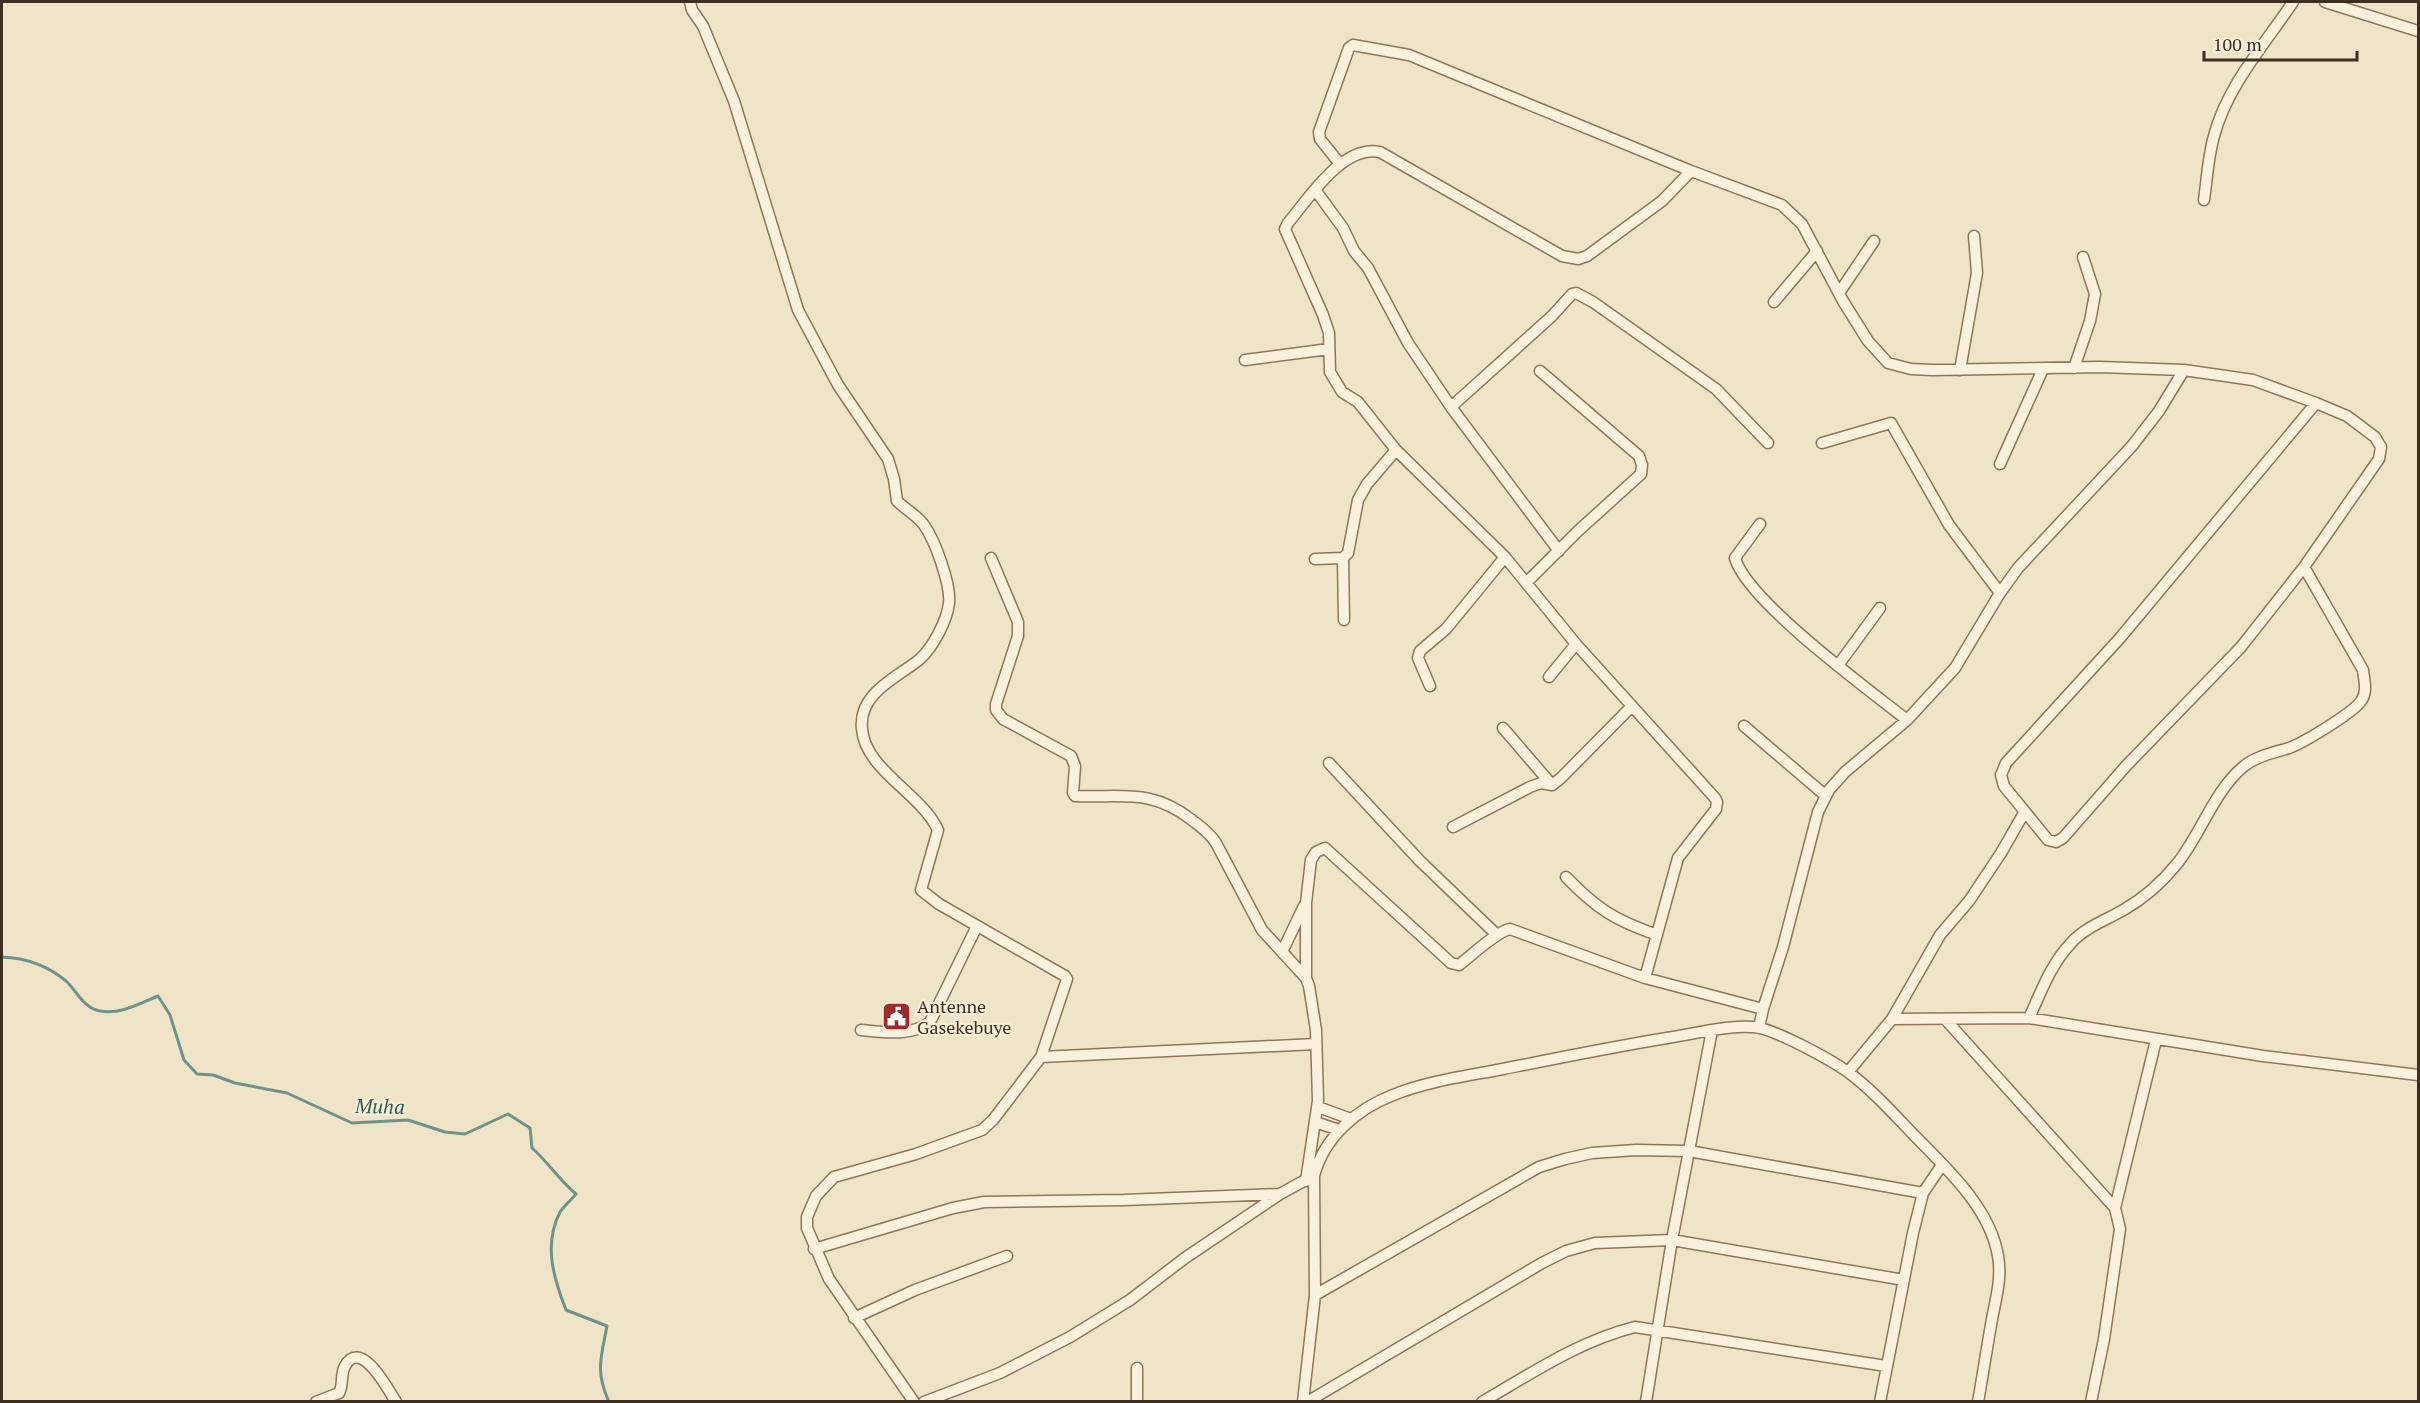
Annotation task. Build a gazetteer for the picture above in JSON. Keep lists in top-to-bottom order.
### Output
{
  "water": ["Muha"],
  "places": {
    "public building": ["Antenne Gasekebuye"]
  },
  "scale_bar": "100 m"
}
